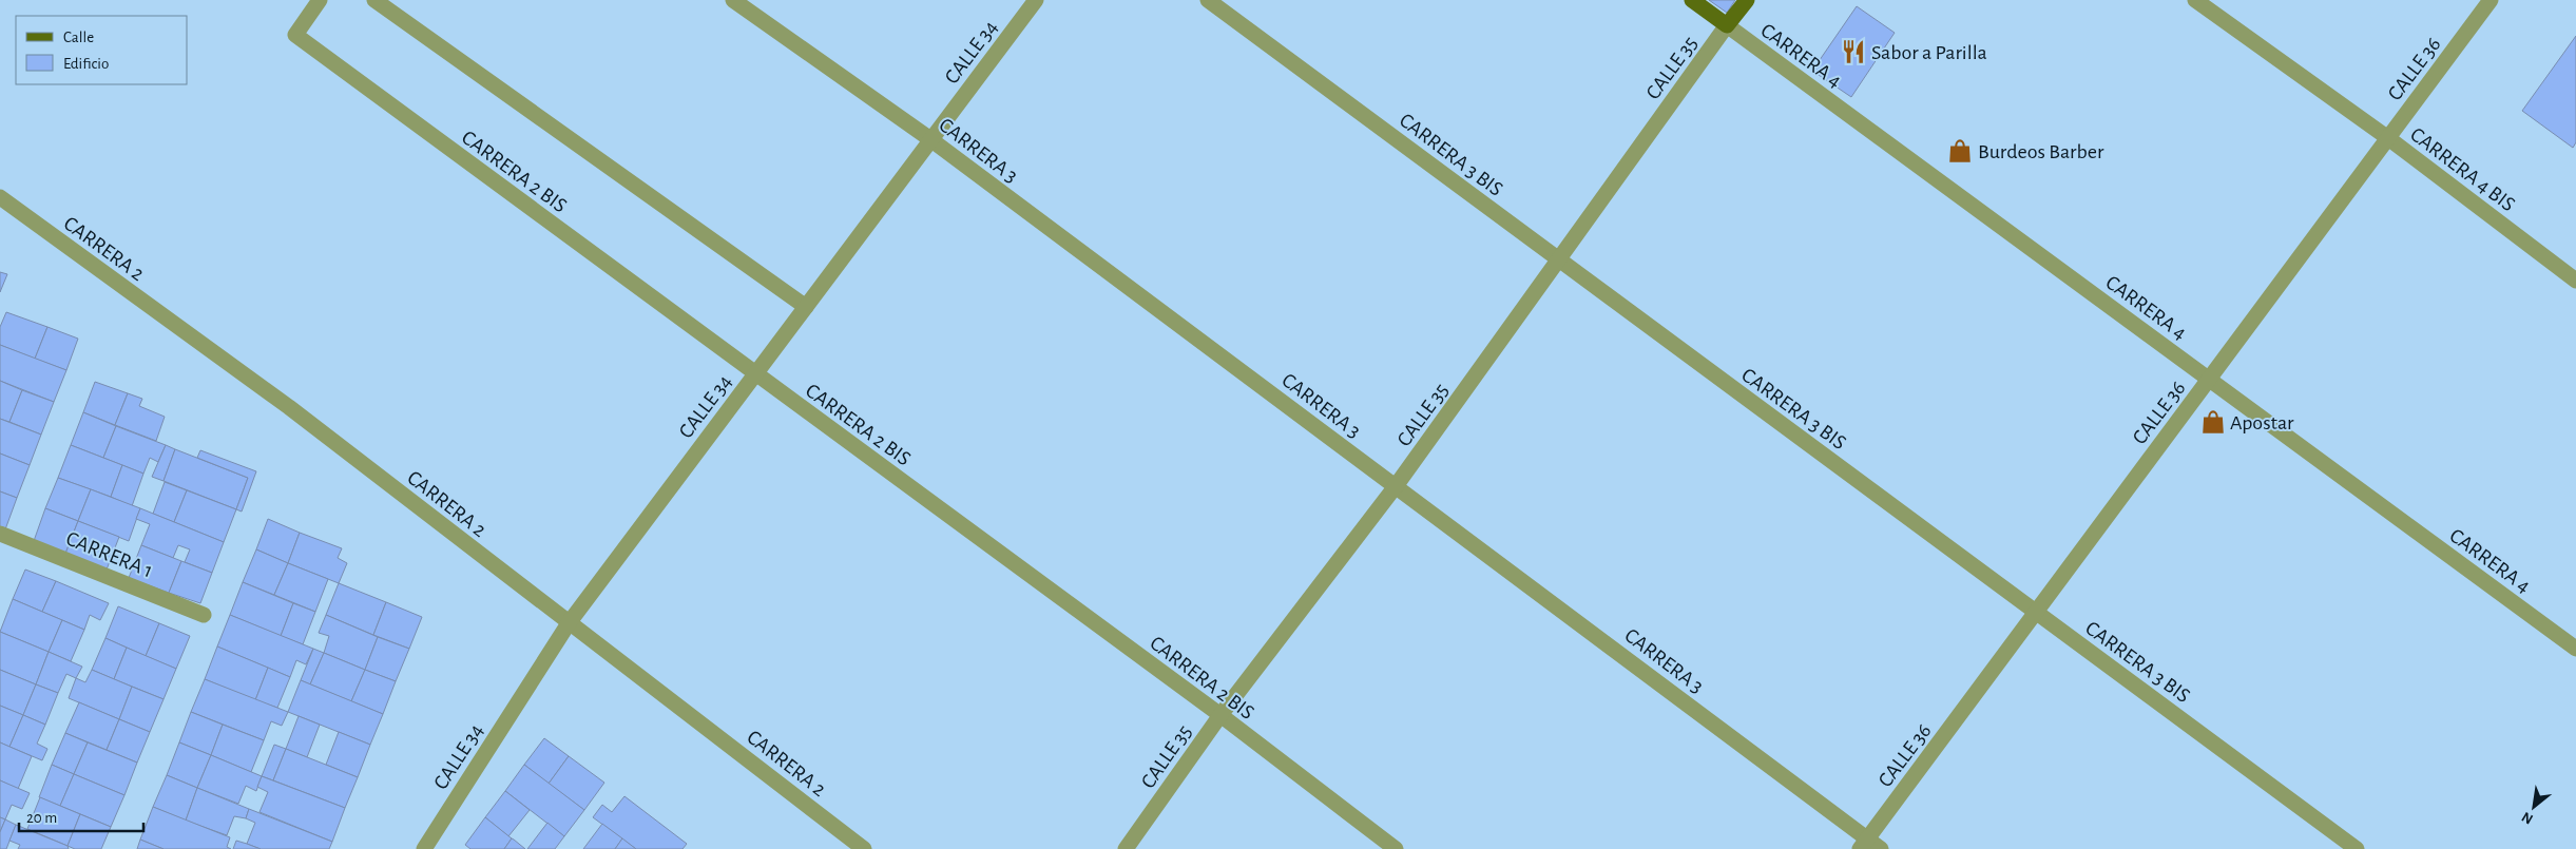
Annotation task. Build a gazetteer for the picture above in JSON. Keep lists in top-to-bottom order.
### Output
{
  "streets": {
    "main road": ["CARRERA 4", "CALLE 35"],
    "street": [
      "CALLE 34",
      "CALLE 36",
      "CARRERA 3",
      "CARRERA 3 BIS",
      "CARRERA 4 BIS",
      "CARRERA 2 BIS",
      "CARRERA 2",
      "CARRERA 1"
    ]
  },
  "crossings": [
    ["CALLE 34", "CARRERA 3"],
    ["CALLE 34", "CARRERA 2 BIS"],
    ["CALLE 34", "CARRERA 2"],
    ["CARRERA 4", "CALLE 35"],
    ["CARRERA 4", "CALLE 36"],
    ["CALLE 35", "CARRERA 3"],
    ["CALLE 35", "CARRERA 3 BIS"],
    ["CALLE 35", "CARRERA 2 BIS"],
    ["CALLE 36", "CARRERA 3"],
    ["CALLE 36", "CARRERA 3 BIS"],
    ["CALLE 36", "CARRERA 4 BIS"]
  ],
  "places": {
    "restaurant": ["Sabor a Parilla"],
    "shop": ["Burdeos Barber", "Apostar"]
  },
  "legend": ["Calle", "Edificio"],
  "scale_bar": "20 m",
  "north": "bottom left"
}
